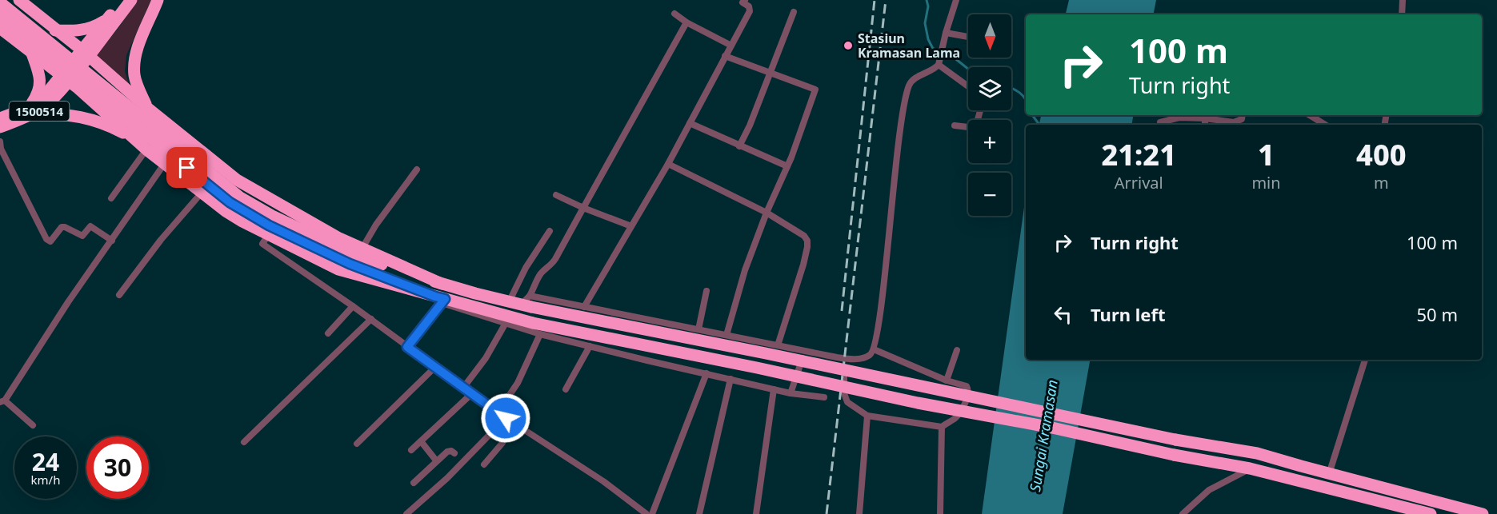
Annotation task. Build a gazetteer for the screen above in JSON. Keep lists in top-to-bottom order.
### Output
{
  "streets": {
    "highway": ["1500514"]
  },
  "water": ["Sungai Kramasan"],
  "places": ["Stasiun Kramasan Lama"],
  "north": "bottom",
  "page": {
    "map_buttons": ["+", "−"],
    "turn": ["100 m", "Turn right"],
    "eta": [
      "21:21",
      "Arrival",
      "1",
      "min",
      "400",
      "m"
    ],
    "list": [
      {
        "name": "Turn right",
        "value": "100 m"
      },
      {
        "name": "Turn left",
        "value": "50 m"
      }
    ],
    "speed": "24 km/h",
    "limit": "30"
  }
}
